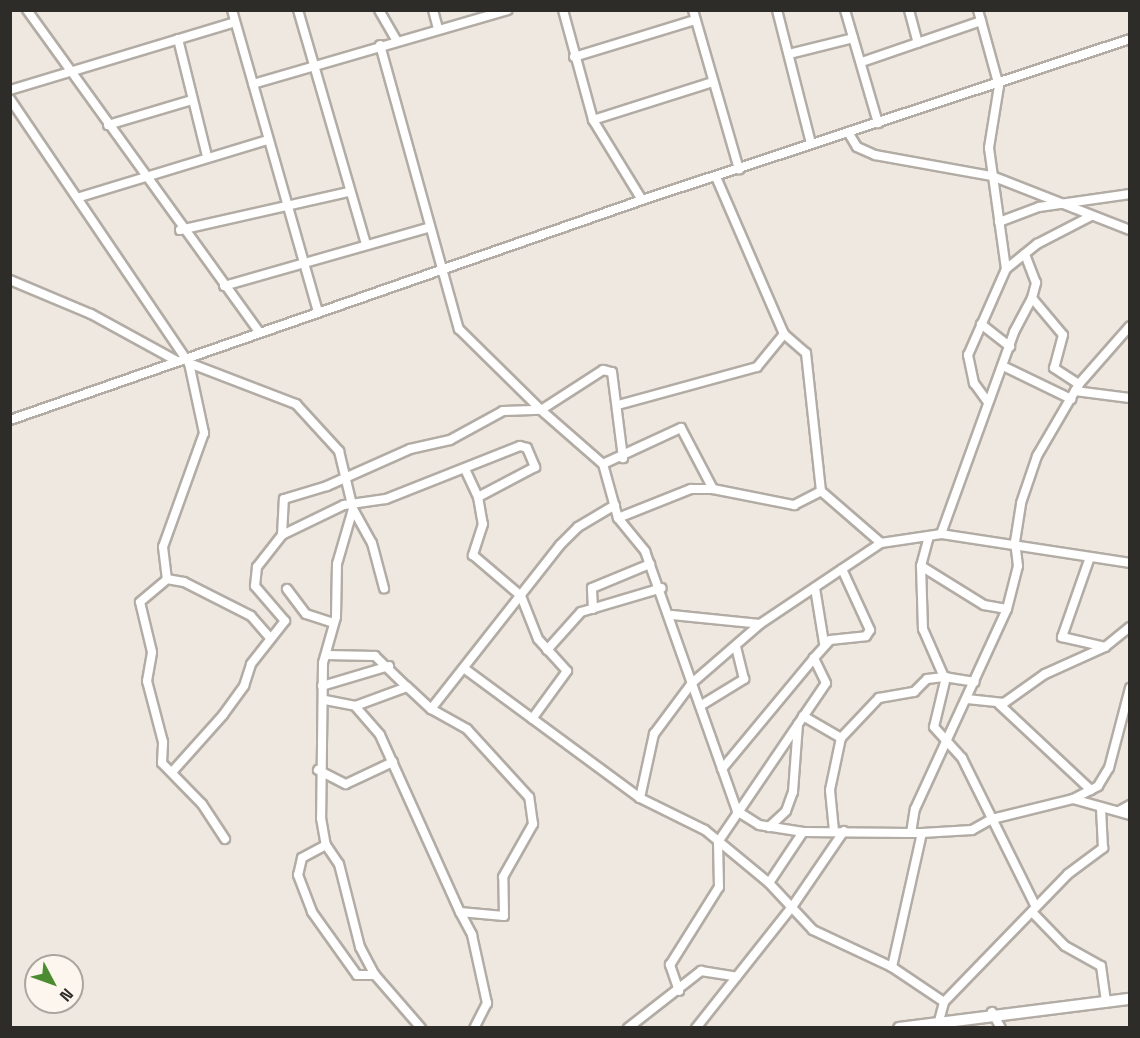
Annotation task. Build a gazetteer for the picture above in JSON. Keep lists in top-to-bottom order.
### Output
{
  "north": "bottom right"
}
